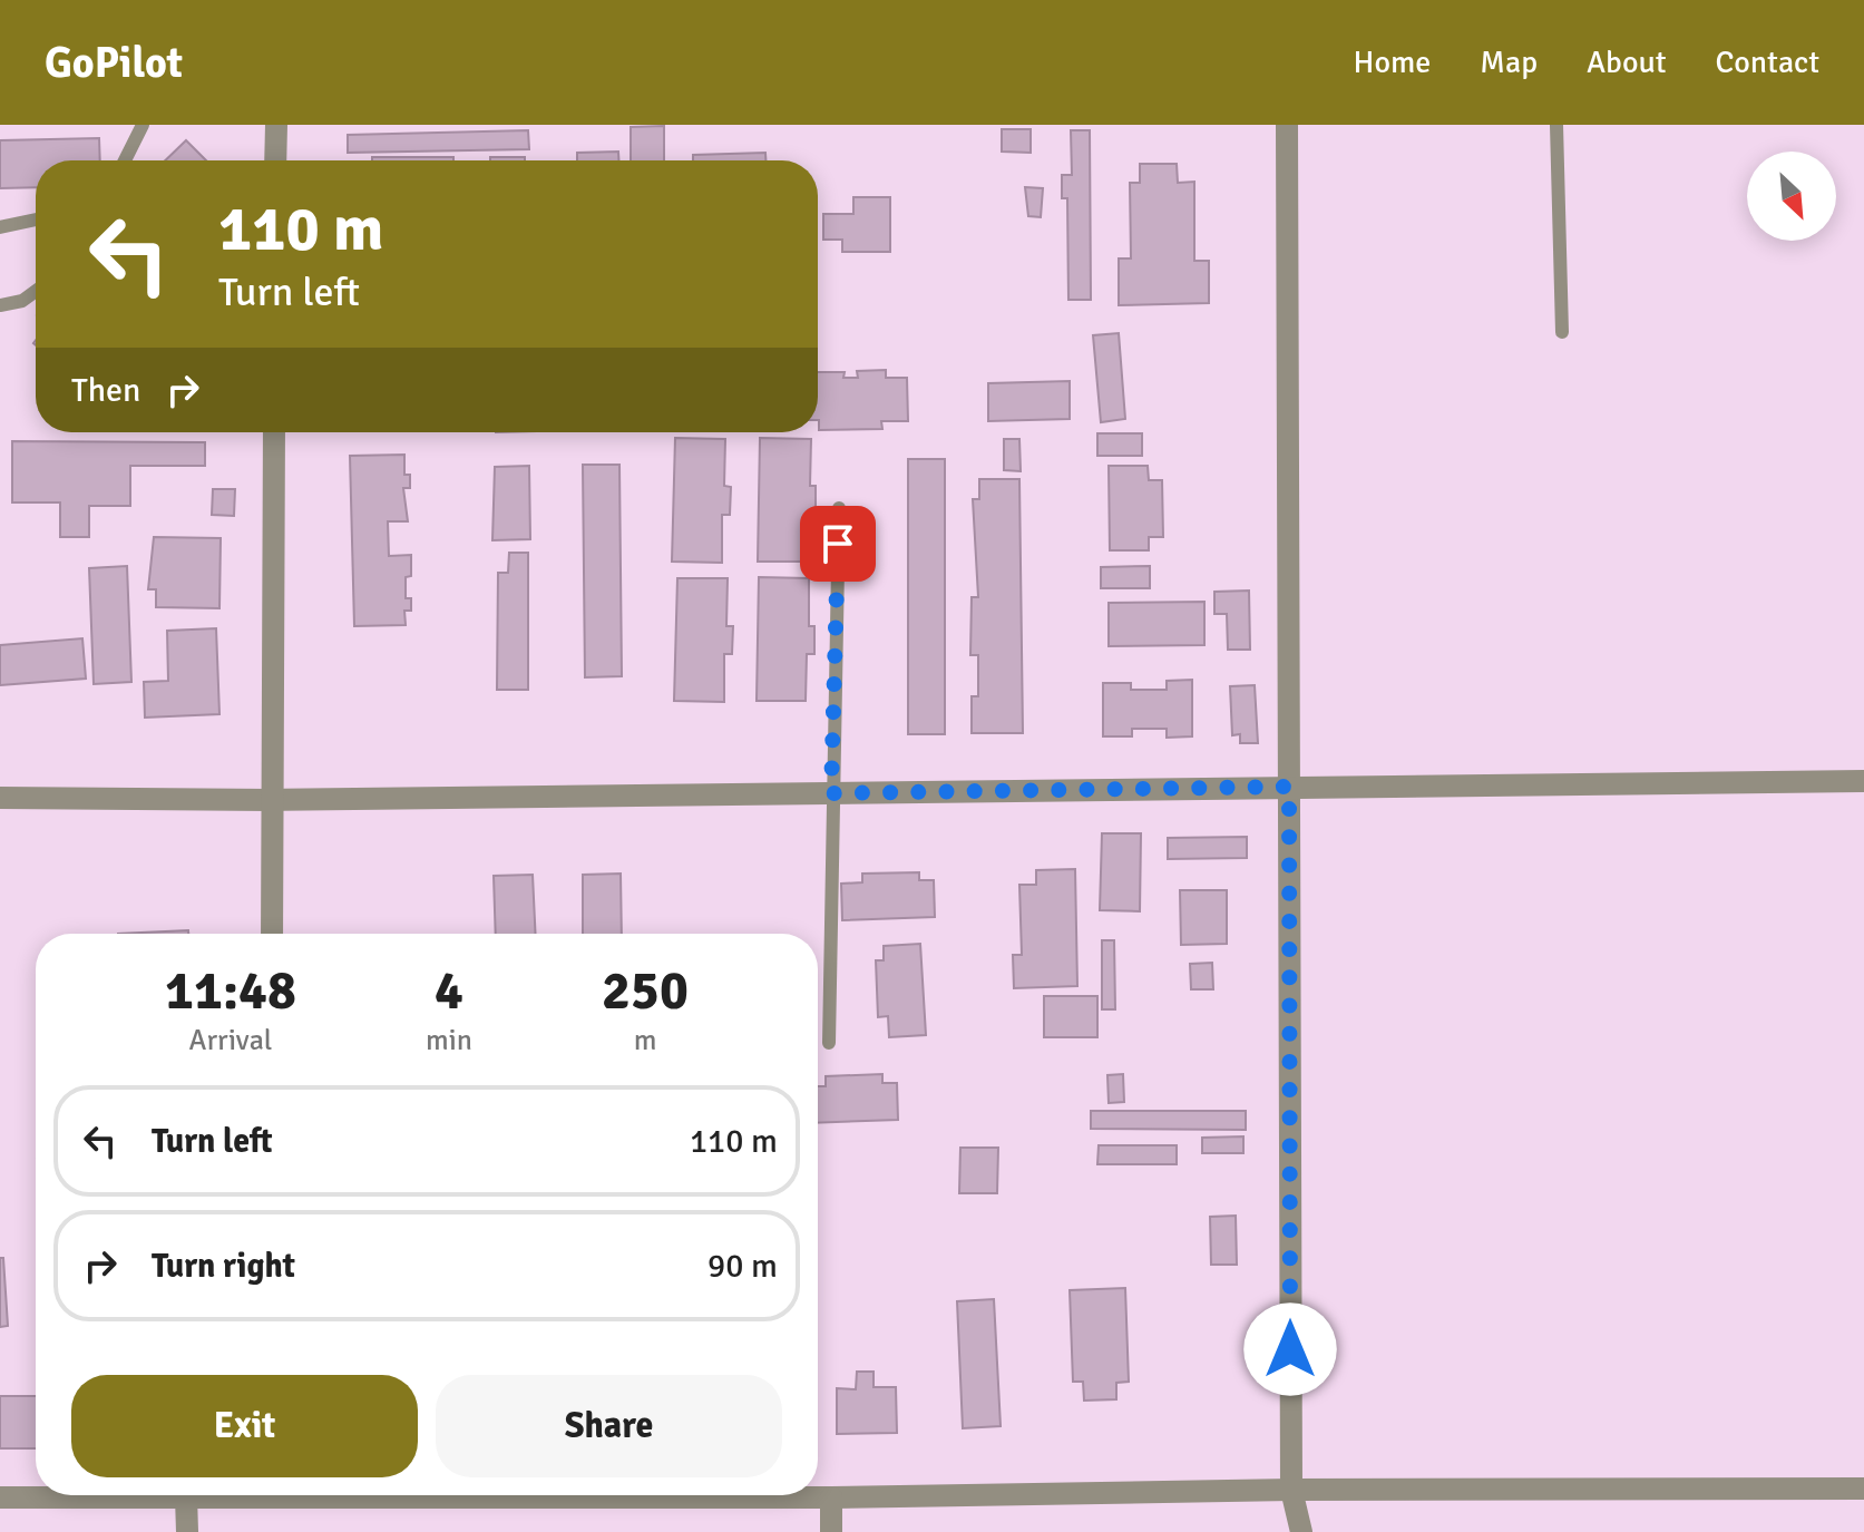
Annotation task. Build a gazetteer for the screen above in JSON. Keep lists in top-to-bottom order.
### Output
{
  "north": "bottom right",
  "page": {
    "header": "GoPilot",
    "nav": [
      "Home",
      "Map",
      "About",
      "Contact"
    ],
    "turn": ["110 m", "Turn left"],
    "then": "Then",
    "eta": [
      "11:48",
      "Arrival",
      "4",
      "min",
      "250",
      "m"
    ],
    "list": [
      {
        "name": "Turn left",
        "value": "110 m"
      },
      {
        "name": "Turn right",
        "value": "90 m"
      }
    ],
    "buttons": ["Exit", "Share"]
  }
}
